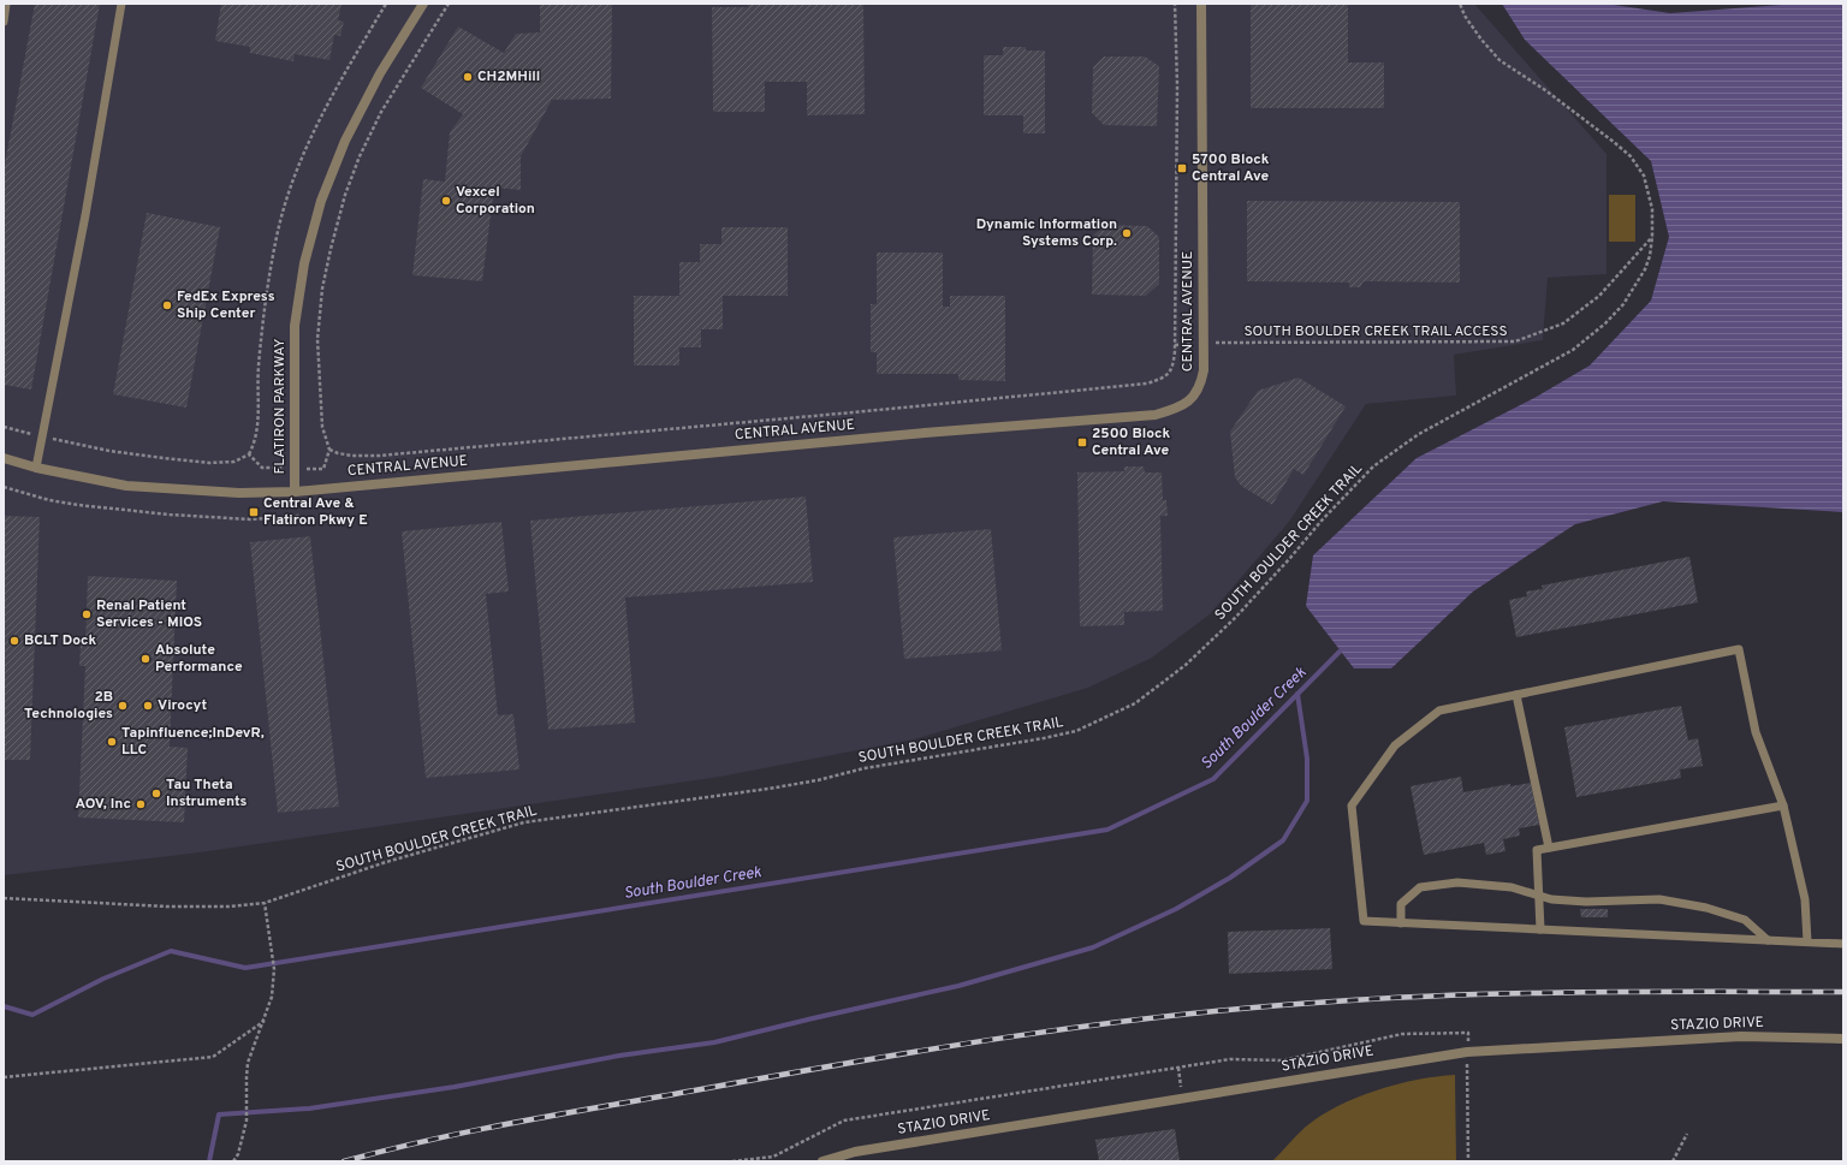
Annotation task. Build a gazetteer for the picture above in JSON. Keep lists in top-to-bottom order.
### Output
{
  "streets": {
    "street": ["CENTRAL AVENUE", "FLATIRON PARKWAY", "STAZIO DRIVE"],
    "path": ["SOUTH BOULDER CREEK TRAIL ACCESS", "SOUTH BOULDER CREEK TRAIL"]
  },
  "crossings": [
    ["CENTRAL AVENUE", "SOUTH BOULDER CREEK TRAIL ACCESS"],
    ["CENTRAL AVENUE", "FLATIRON PARKWAY"],
    ["SOUTH BOULDER CREEK TRAIL ACCESS", "SOUTH BOULDER CREEK TRAIL"]
  ],
  "water": ["South Boulder Creek"],
  "places": {
    "other": [
      "CH2MHill",
      "Vexcel Corporation",
      "Dynamic Information Systems Corp.",
      "FedEx Express Ship Center",
      "Renal Patient Services - MIOS",
      "BCLT Dock",
      "Absolute Performance",
      "2B Technologies",
      "Virocyt",
      "Tapinfluence;InDevR, LLC",
      "Tau Theta Instruments",
      "AOV, Inc"
    ],
    "transit": ["5700 Block Central Ave", "2500 Block Central Ave", "Central Ave & Flatiron Pkwy E"]
  }
}
